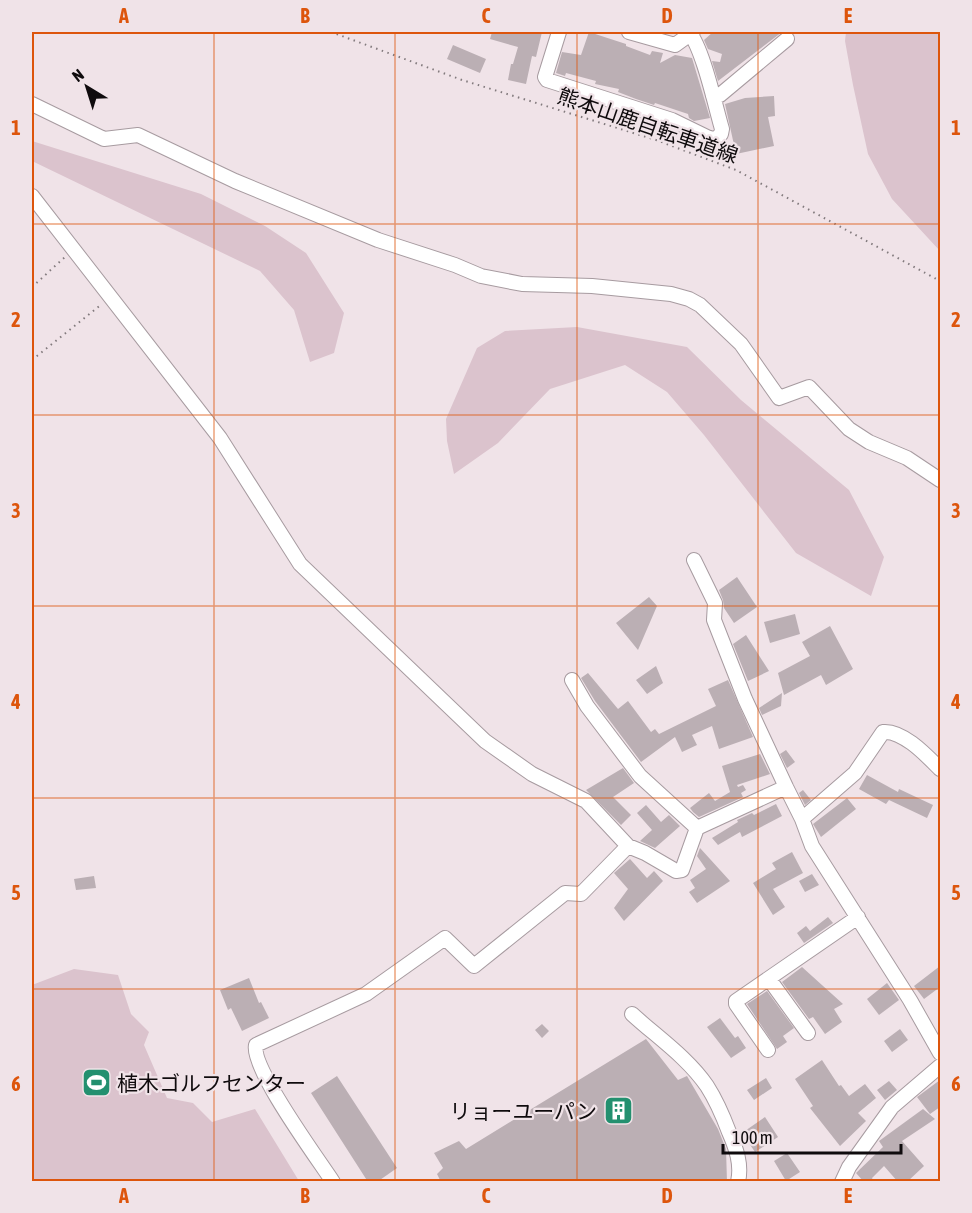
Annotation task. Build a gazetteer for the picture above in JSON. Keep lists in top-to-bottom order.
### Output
{
  "streets": {
    "path": ["熊本山鹿自転車道線"]
  },
  "places": {
    "sports": ["植木ゴルフセンター"],
    "building": ["リョーユーパン"]
  },
  "scale_bar": "100 m",
  "north": "top left",
  "grid": {
    "columns": [
      "A",
      "B",
      "C",
      "D",
      "E"
    ],
    "rows": [
      "1",
      "2",
      "3",
      "4",
      "5",
      "6"
    ]
  }
}
